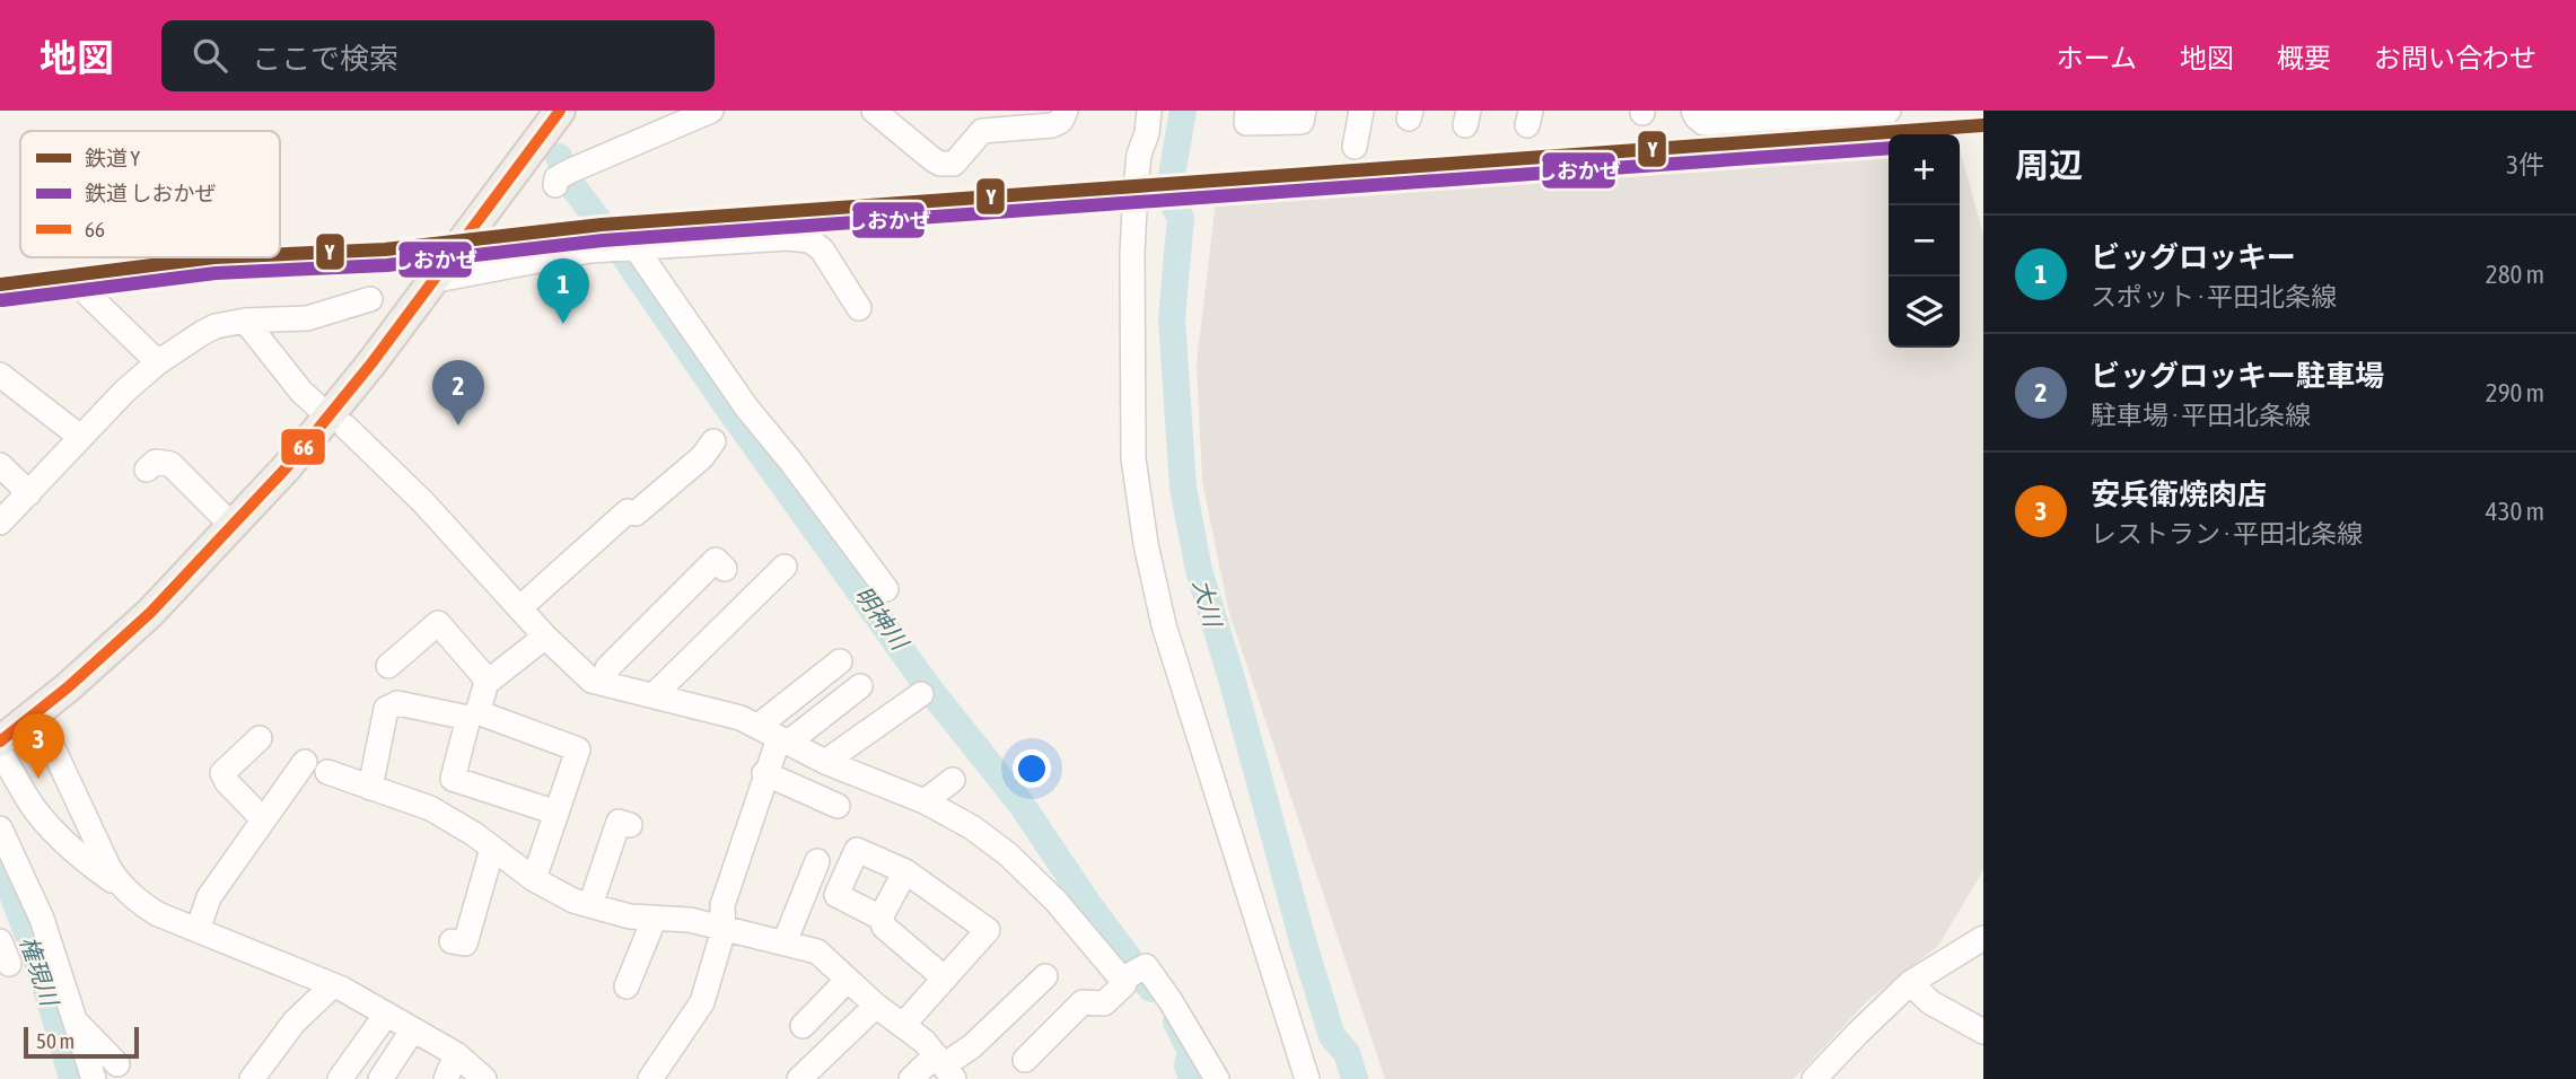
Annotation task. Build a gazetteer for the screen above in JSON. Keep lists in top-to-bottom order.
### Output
{
  "water": ["大川", "明神川", "権現川"],
  "lines": ["transit line 66", "rail line Y", "rail line しおかぜ"],
  "legend": ["鉄道 Y", "鉄道 しおかぜ", "66"],
  "scale_bar": "50 m",
  "page": {
    "header": "地図",
    "search": "ここで検索",
    "nav": [
      "ホーム",
      "地図",
      "概要",
      "お問い合わせ"
    ],
    "heading": ["周辺", "3件"],
    "map_buttons": ["+", "−"],
    "list": [
      {
        "mark": "1",
        "name": "ビッグロッキー",
        "note": "スポット · 平田北条線",
        "value": "280 m"
      },
      {
        "mark": "2",
        "name": "ビッグロッキー駐車場",
        "note": "駐車場 · 平田北条線",
        "value": "290 m"
      },
      {
        "mark": "3",
        "name": "安兵衛焼肉店",
        "note": "レストラン · 平田北条線",
        "value": "430 m"
      }
    ],
    "pins": ["1", "2", "3"],
    "scale": "50 m"
  }
}
